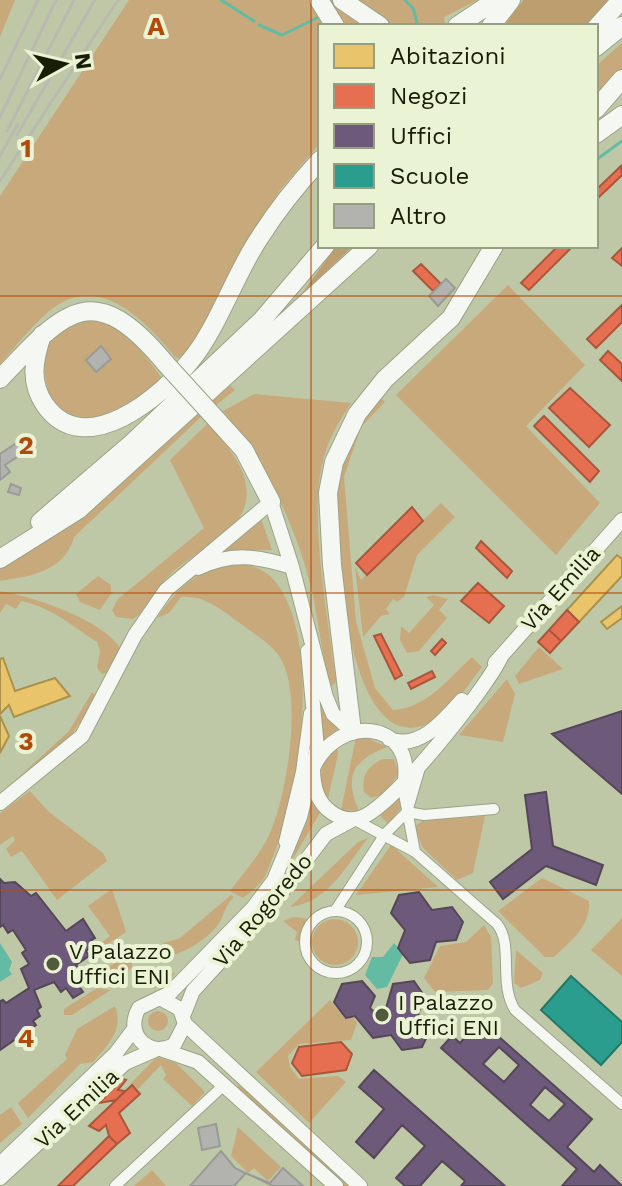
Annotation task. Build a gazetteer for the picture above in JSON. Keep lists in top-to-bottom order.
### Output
{
  "streets": {
    "street": ["Via Emilia", "Via Rogoredo"]
  },
  "crossings": [
    ["Via Emilia", "Via Rogoredo"]
  ],
  "places": ["V Palazzo Uffici ENI", "I Palazzo Uffici ENI"],
  "legend": [
    "Abitazioni",
    "Negozi",
    "Uffici",
    "Scuole",
    "Altro"
  ],
  "north": "right",
  "grid": {
    "columns": ["A"],
    "rows": [
      "1",
      "2",
      "3",
      "4"
    ]
  }
}
